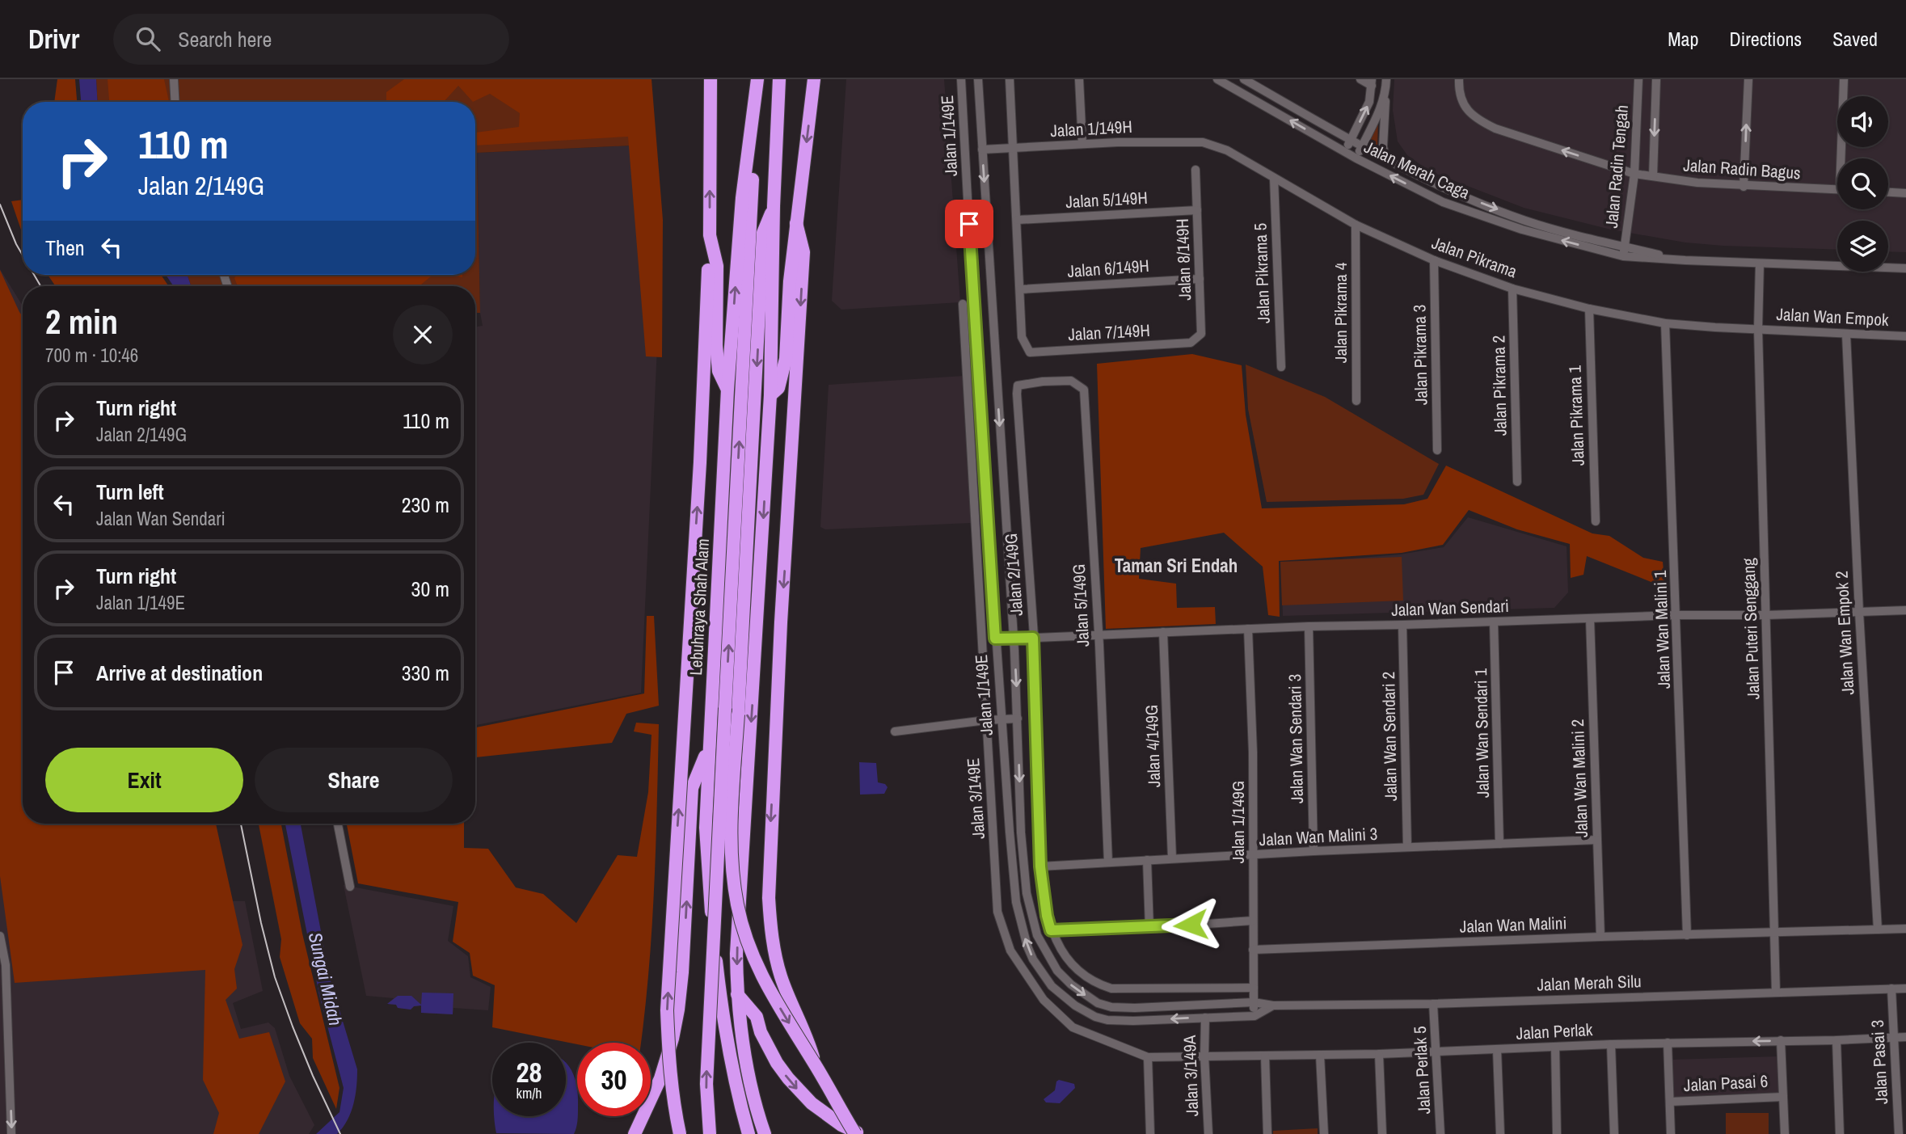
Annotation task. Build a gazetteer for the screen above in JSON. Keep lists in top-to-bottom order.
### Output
{
  "streets": {
    "highway": ["Lebuhraya Shah Alam"],
    "street": [
      "Jalan 1/149H",
      "Jalan 1/149E",
      "Jalan Radin Tengah",
      "Jalan Radin Bagus",
      "Jalan Merah Caga",
      "Jalan 5/149H",
      "Jalan Pikrama",
      "Jalan 8/149H",
      "Jalan 6/149H",
      "Jalan Pikrama 5",
      "Jalan Pikrama 4",
      "Jalan Wan Empok",
      "Jalan 7/149H",
      "Jalan Pikrama 3",
      "Jalan Pikrama 2",
      "Jalan Pikrama 1",
      "Jalan 2/149G",
      "Jalan 5/149G",
      "Jalan Wan Sendari",
      "Jalan Puteri Senggang",
      "Jalan Wan Malini 1",
      "Jalan Wan Empok 2",
      "Jalan Wan Sendari 1",
      "Jalan Wan Sendari 2",
      "Jalan Wan Sendari 3",
      "Jalan 4/149G",
      "Jalan Wan Malini 2",
      "Jalan 3/149E",
      "Jalan 1/149G",
      "Jalan Wan Malini 3",
      "Jalan Wan Malini",
      "Jalan Merah Silu",
      "Jalan Perlak",
      "Jalan Pasai 3",
      "Jalan Perlak 5",
      "Jalan 3/149A",
      "Jalan Pasai 6"
    ]
  },
  "crossings": [
    ["Jalan 1/149H", "Jalan 1/149E"],
    ["Jalan 1/149H", "Jalan Pikrama"],
    ["Jalan 1/149E", "Jalan Wan Sendari"],
    ["Jalan 1/149E", "Jalan 1/149G"],
    ["Jalan 1/149E", "Jalan Merah Silu"],
    ["Jalan 1/149E", "Jalan 3/149A"],
    ["Jalan Radin Tengah", "Jalan Radin Bagus"],
    ["Jalan Radin Tengah", "Jalan Merah Caga"],
    ["Jalan Merah Caga", "Jalan Puteri Senggang"],
    ["Jalan 5/149H", "Jalan 8/149H"],
    ["Jalan Pikrama", "Jalan Pikrama 5"],
    ["Jalan Pikrama", "Jalan Pikrama 4"],
    ["Jalan Pikrama", "Jalan Wan Empok"],
    ["Jalan Pikrama", "Jalan Pikrama 3"],
    ["Jalan Pikrama", "Jalan Pikrama 2"],
    ["Jalan Pikrama", "Jalan Pikrama 1"],
    ["Jalan Pikrama", "Jalan Puteri Senggang"],
    ["Jalan Pikrama", "Jalan Wan Malini 1"],
    ["Jalan 8/149H", "Jalan 6/149H"],
    ["Jalan 8/149H", "Jalan 7/149H"],
    ["Jalan 6/149H", "Jalan 7/149H"],
    ["Jalan Wan Empok", "Jalan Puteri Senggang"],
    ["Jalan Wan Empok", "Jalan Wan Empok 2"],
    ["Jalan 2/149G", "Jalan 5/149G"],
    ["Jalan 2/149G", "Jalan Wan Sendari"],
    ["Jalan 2/149G", "Jalan 1/149G"],
    ["Jalan 2/149G", "Jalan Wan Malini 3"],
    ["Jalan 5/149G", "Jalan Wan Sendari"],
    ["Jalan 5/149G", "Jalan Wan Malini 3"],
    ["Jalan Wan Sendari", "Jalan Puteri Senggang"],
    ["Jalan Wan Sendari", "Jalan Wan Malini 1"],
    ["Jalan Wan Sendari", "Jalan Wan Empok 2"],
    ["Jalan Wan Sendari", "Jalan Wan Sendari 1"],
    ["Jalan Wan Sendari", "Jalan Wan Sendari 2"],
    ["Jalan Wan Sendari", "Jalan Wan Sendari 3"],
    ["Jalan Wan Sendari", "Jalan 4/149G"],
    ["Jalan Wan Sendari", "Jalan Wan Malini 2"],
    ["Jalan Wan Sendari", "Jalan 1/149G"],
    ["Jalan Puteri Senggang", "Jalan Wan Malini"],
    ["Jalan Puteri Senggang", "Jalan Merah Silu"],
    ["Jalan Wan Malini 1", "Jalan Wan Malini"],
    ["Jalan Wan Sendari 1", "Jalan Wan Malini 3"],
    ["Jalan Wan Sendari 2", "Jalan Wan Malini 3"],
    ["Jalan Wan Sendari 3", "Jalan Wan Malini 3"],
    ["Jalan 4/149G", "Jalan Wan Malini 3"],
    ["Jalan Wan Malini 2", "Jalan Wan Malini 3"],
    ["Jalan Wan Malini 2", "Jalan Wan Malini"],
    ["Jalan 3/149E", "Jalan Perlak"],
    ["Jalan 3/149E", "Jalan 3/149A"],
    ["Jalan 1/149G", "Jalan Wan Malini 3"],
    ["Jalan 1/149G", "Jalan Wan Malini"],
    ["Jalan 1/149G", "Jalan Merah Silu"],
    ["Jalan Merah Silu", "Jalan Pasai 3"],
    ["Jalan Merah Silu", "Jalan Perlak 5"],
    ["Jalan Perlak", "Jalan Pasai 3"],
    ["Jalan Perlak", "Jalan Perlak 5"],
    ["Jalan Perlak", "Jalan 3/149A"]
  ],
  "one_way": ["Jalan Radin Bagus"],
  "districts": ["Taman Sri Endah"],
  "water": ["Sungai Midah"],
  "page": {
    "header": "Drivr",
    "search": "Search here",
    "nav": ["Map", "Directions", "Saved"],
    "turn": ["110 m", "Jalan 2/149G"],
    "then": "Then",
    "heading": ["2 min", "700 m · 10:46"],
    "list": [
      {
        "name": "Turn right",
        "note": "Jalan 2/149G",
        "value": "110 m"
      },
      {
        "name": "Turn left",
        "note": "Jalan Wan Sendari",
        "value": "230 m"
      },
      {
        "name": "Turn right",
        "note": "Jalan 1/149E",
        "value": "30 m"
      },
      {
        "name": "Arrive at destination",
        "value": "330 m"
      }
    ],
    "buttons": ["Exit", "Share"],
    "speed": "28 km/h",
    "limit": "30"
  }
}
